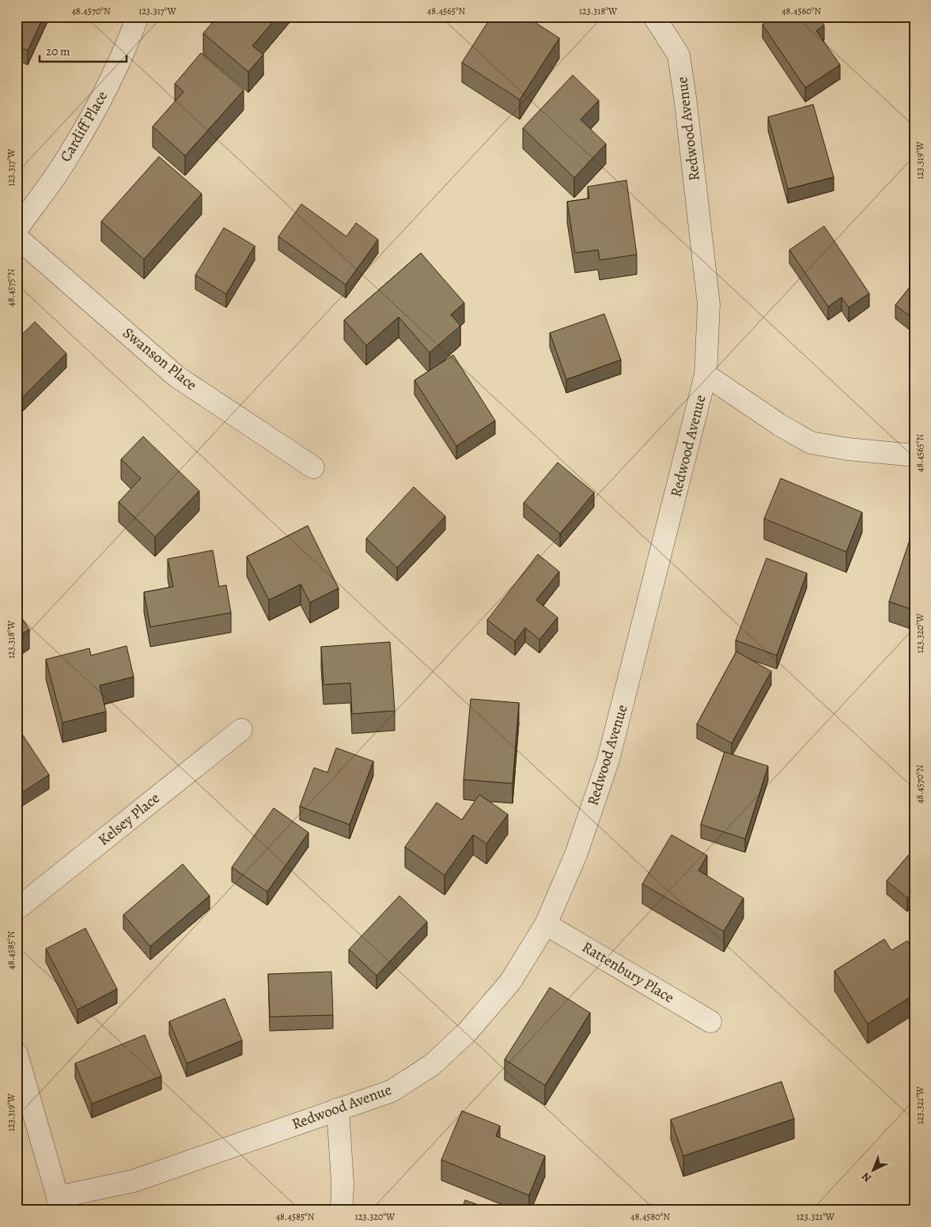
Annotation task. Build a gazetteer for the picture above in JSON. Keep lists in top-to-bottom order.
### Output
{
  "streets": {
    "street": [
      "Cardiff Place",
      "Redwood Avenue",
      "Swanson Place",
      "Kelsey Place",
      "Rattenbury Place"
    ]
  },
  "crossings": [
    ["Redwood Avenue", "Rattenbury Place"]
  ],
  "scale_bar": "20 m",
  "north": "bottom left",
  "coordinates": [
    "48.4570°N",
    "123.317°W",
    "48.4565°N",
    "123.318°W",
    "48.4560°N",
    "123.319°W",
    "48.4575°N",
    "123.320°W",
    "48.4585°N",
    "123.321°W",
    "48.4580°N"
  ]
}
